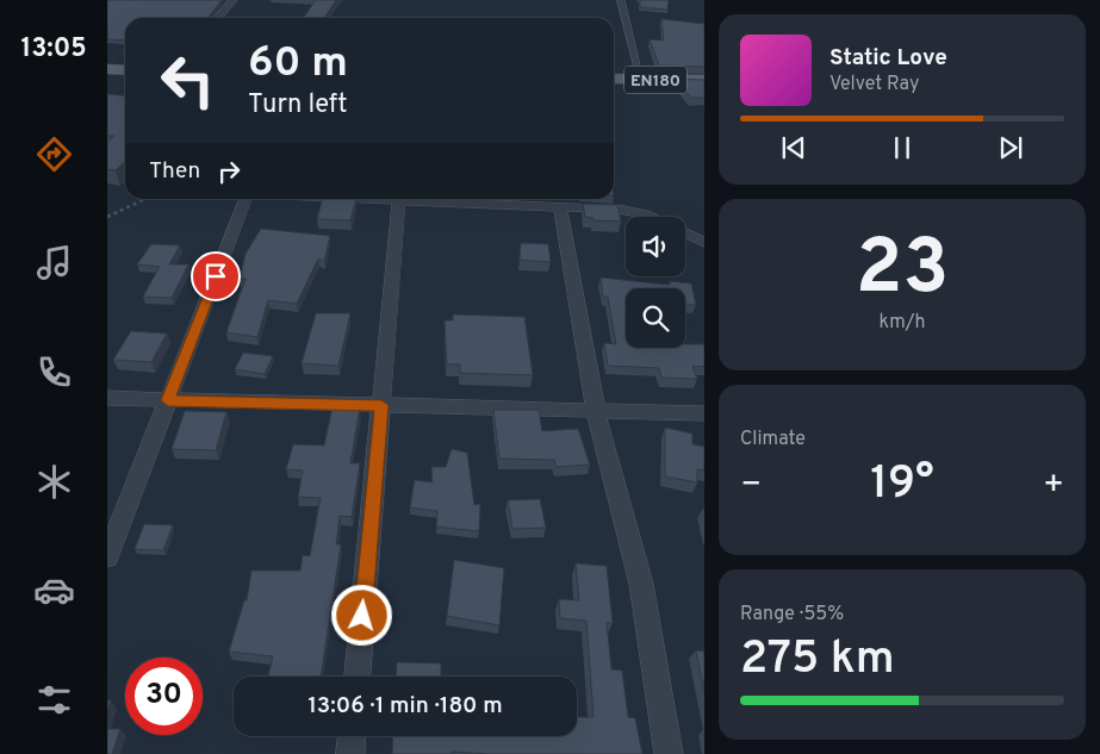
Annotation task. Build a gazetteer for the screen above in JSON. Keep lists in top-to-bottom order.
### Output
{
  "streets": {
    "main road": ["EN180"]
  },
  "page": {
    "tabs": "13:05",
    "turn": ["60 m", "Turn left"],
    "song": ["Static Love", "Velvet Ray"],
    "then": "Then",
    "tile": [
      ["23", "km/h"],
      "Climate",
      ["Range · 55%", "275 km"]
    ],
    "heat": ["−", "19°", "+"],
    "limit": "30",
    "trip": "13:06 · 1 min · 180 m"
  }
}
